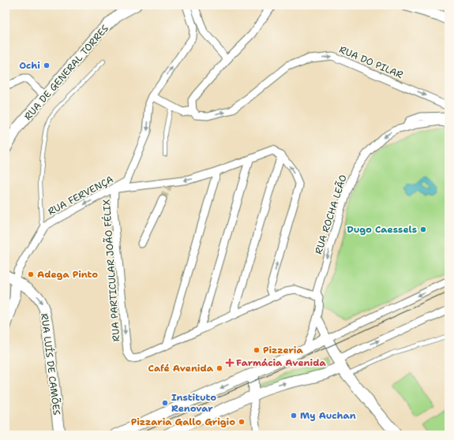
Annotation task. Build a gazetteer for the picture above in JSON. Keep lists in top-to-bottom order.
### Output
{
  "streets": {
    "main road": ["RUA DE GENERAL TORRES", "RUA LUÍS DE CAMÕES"],
    "street": [
      "RUA DO PILAR",
      "RUA FERVENÇA",
      "RUA ROCHA LEÃO",
      "RUA PARTICULAR JOÃO FÉLIX"
    ]
  },
  "crossings": [
    ["RUA DO PILAR", "RUA FERVENÇA"],
    ["RUA FERVENÇA", "RUA PARTICULAR JOÃO FÉLIX"],
    ["RUA FERVENÇA", "RUA LUÍS DE CAMÕES"],
    ["RUA ROCHA LEÃO", "RUA PARTICULAR JOÃO FÉLIX"]
  ],
  "one_way": ["RUA DO PILAR", "RUA ROCHA LEÃO", "RUA LUÍS DE CAMÕES"],
  "places": {
    "other": [
      "Ochi",
      "Dugo Caessels",
      "Adega Pinto",
      "Pizzeria",
      "Café Avenida",
      "Instituto Renovar",
      "My Auchan",
      "Pizzaria Gallo Grigio"
    ],
    "health": ["Farmácia Avenida"]
  }
}
